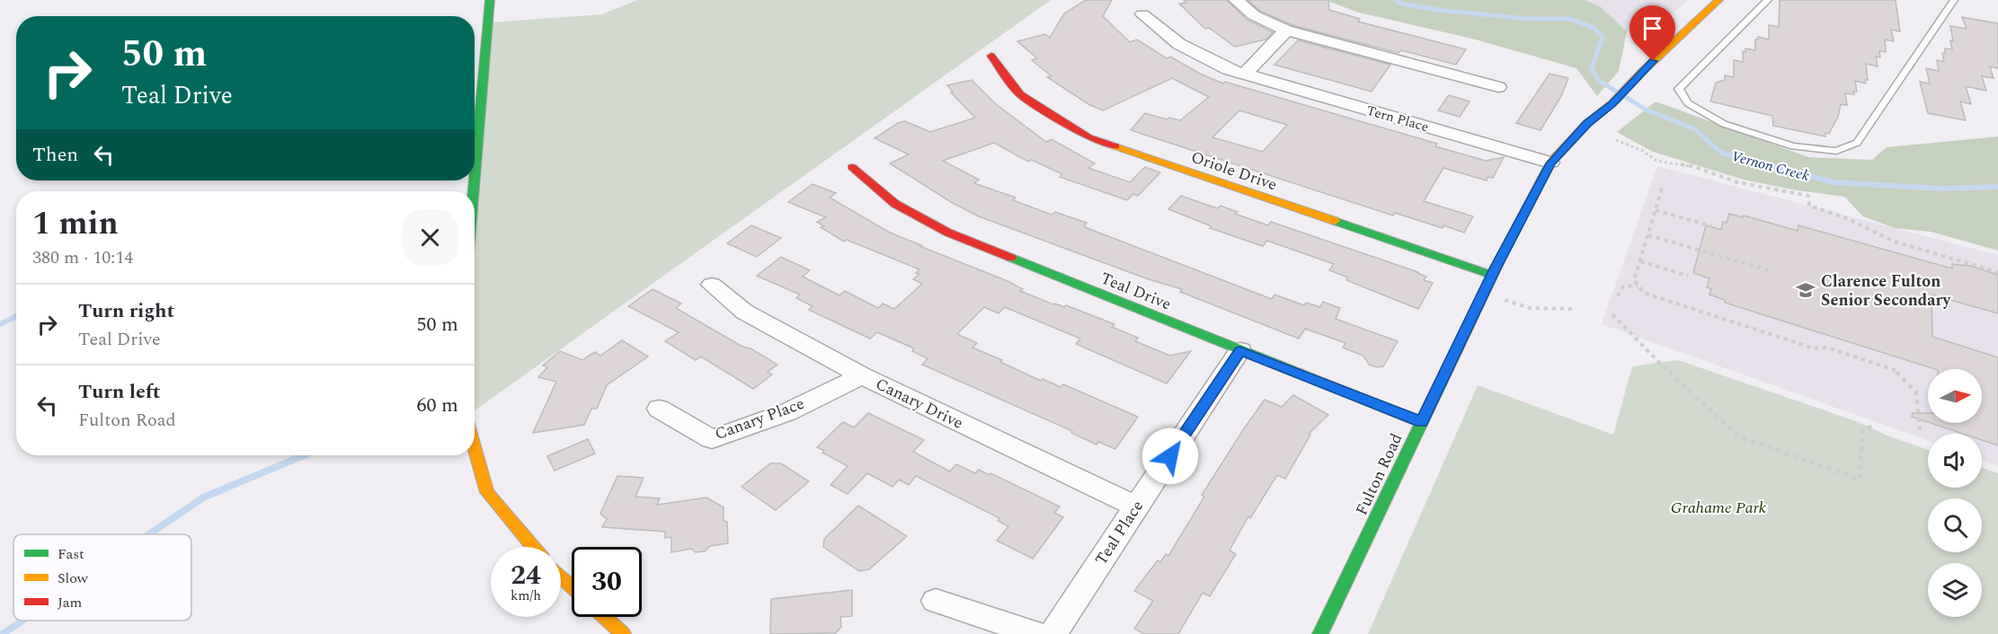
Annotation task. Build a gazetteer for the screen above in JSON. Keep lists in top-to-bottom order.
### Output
{
  "streets": {
    "street": [
      "Tern Place",
      "Oriole Drive",
      "Teal Drive",
      "Canary Drive",
      "Canary Place",
      "Fulton Road",
      "Teal Place"
    ]
  },
  "crossings": [
    ["Tern Place", "Fulton Road"],
    ["Oriole Drive", "Fulton Road"],
    ["Teal Drive", "Fulton Road"],
    ["Teal Drive", "Teal Place"],
    ["Canary Drive", "Canary Place"],
    ["Canary Drive", "Teal Place"]
  ],
  "water": ["Vernon Creek"],
  "parks": ["Grahame Park"],
  "places": {
    "school or university": ["Clarence Fulton Senior Secondary"]
  },
  "legend": ["Fast", "Slow", "Jam"],
  "north": "right",
  "page": {
    "turn": ["50 m", "Teal Drive"],
    "then": "Then",
    "heading": ["1 min", "380 m · 10:14"],
    "list": [
      {
        "name": "Turn right",
        "note": "Teal Drive",
        "value": "50 m"
      },
      {
        "name": "Turn left",
        "note": "Fulton Road",
        "value": "60 m"
      }
    ],
    "speed": "24 km/h",
    "limit": "30"
  }
}
